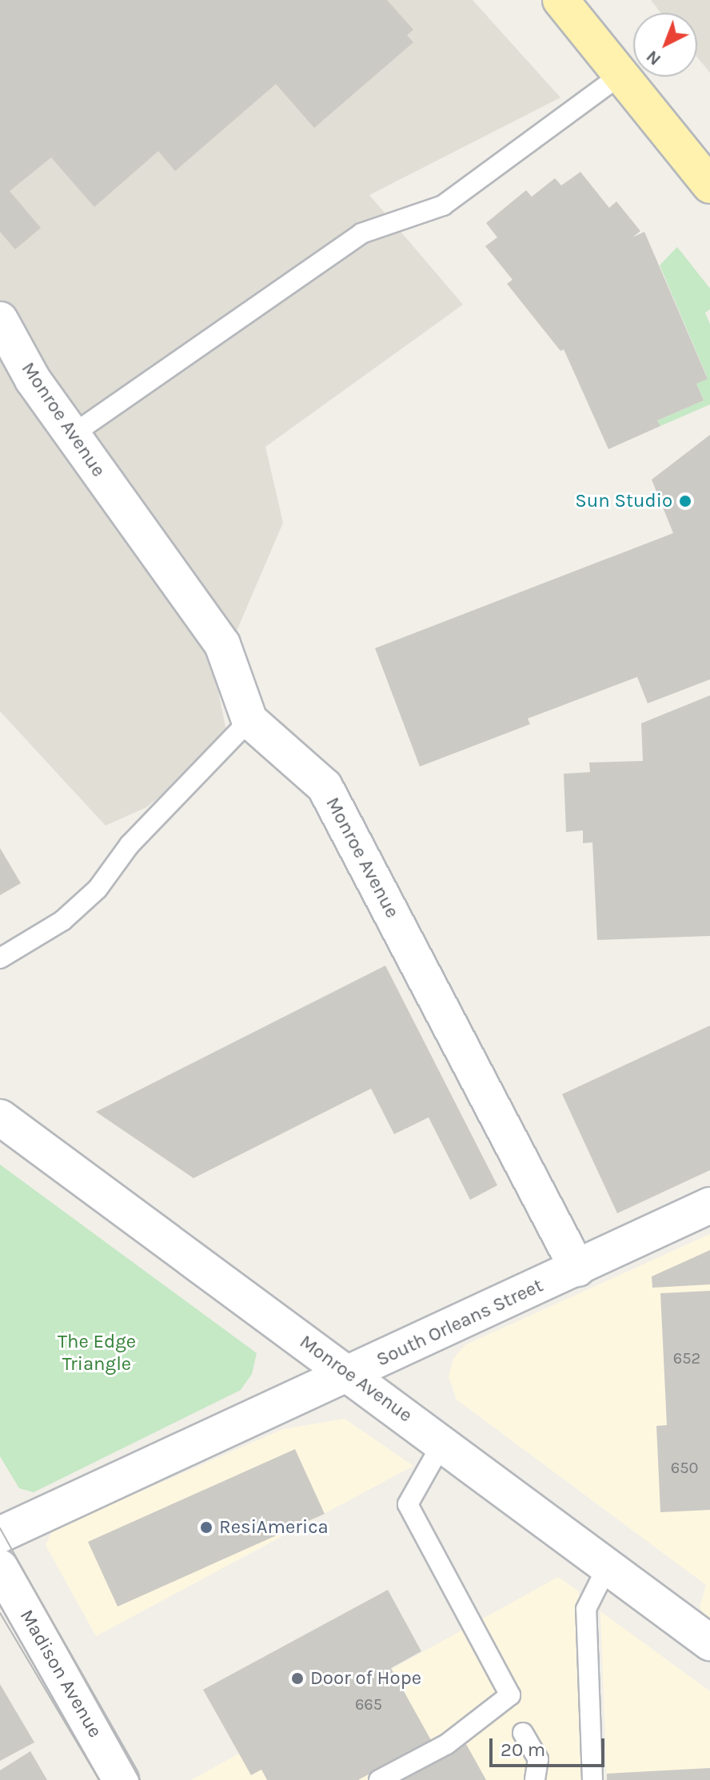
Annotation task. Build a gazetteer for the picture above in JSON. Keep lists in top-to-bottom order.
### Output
{
  "streets": {
    "street": ["Monroe Avenue", "South Orleans Street", "Madison Avenue"]
  },
  "crossings": [
    ["Monroe Avenue", "South Orleans Street"]
  ],
  "parks": ["The Edge Triangle"],
  "places": ["Sun Studio", "ResiAmerica", "Door of Hope"],
  "house_numbers": ["652", "650", "665"],
  "scale_bar": "20 m",
  "north": "bottom left"
}
